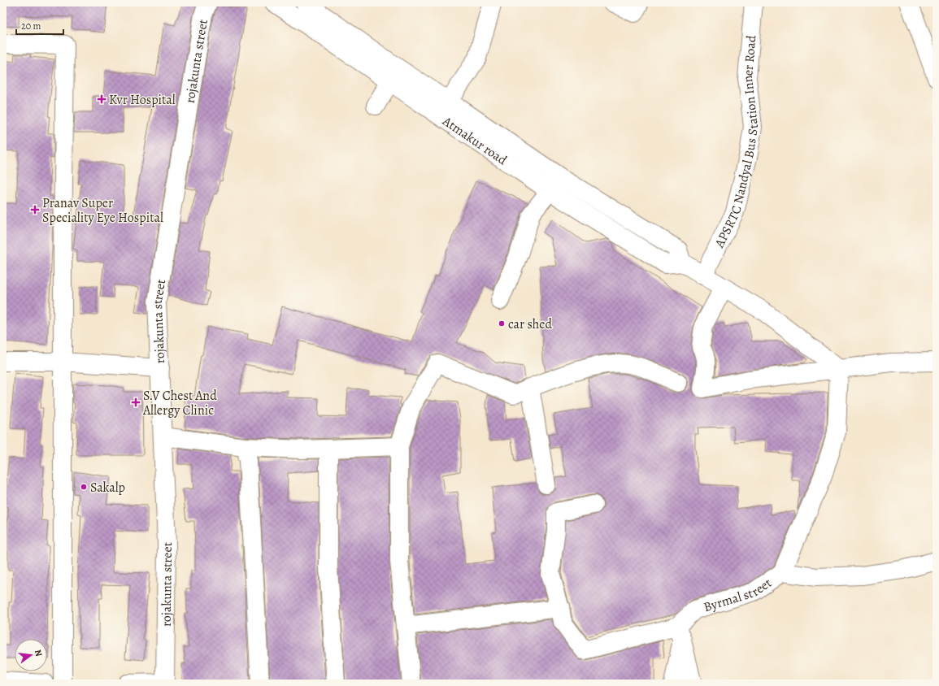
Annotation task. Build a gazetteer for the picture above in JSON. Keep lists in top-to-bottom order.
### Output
{
  "streets": {
    "street": [
      "rojakunta street",
      "Atmakur road",
      "APSRTC Nandyal Bus Station Inner Road",
      "Byrmal street"
    ]
  },
  "places": {
    "health": ["Kvr Hospital", "Pranav Super Speciality Eye Hospital", "S.V Chest And Allergy Clinic"],
    "other": ["car shed", "Sakalp"]
  },
  "scale_bar": "20 m",
  "north": "right"
}
